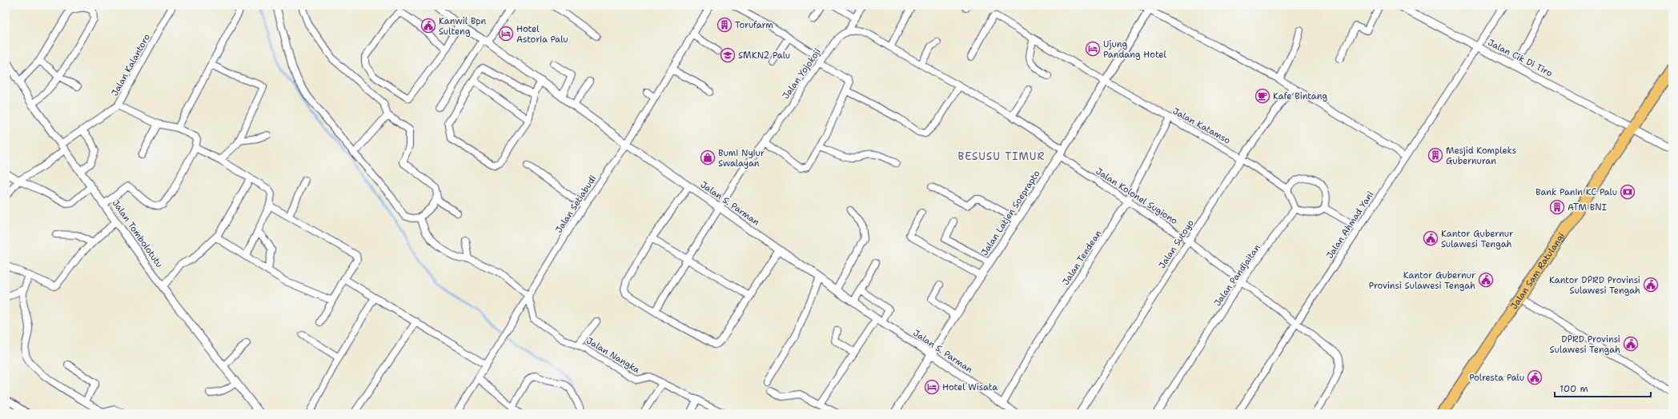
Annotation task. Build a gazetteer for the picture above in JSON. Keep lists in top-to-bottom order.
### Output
{
  "streets": {
    "highway": ["Jalan Sam Ratulangi"],
    "street": [
      "Jalan Cik Di Tiro",
      "Jalan Kalantoro",
      "Jalan Yojokoji",
      "Jalan Katamso",
      "Jalan Kolonel Sugiono",
      "Jalan S. Parman",
      "Jalan Setiabudi",
      "Jalan Latjen Soeprapto",
      "Jalan Ahmad Yani",
      "Jalan Tombolotutu",
      "Jalan Sutoyo",
      "Jalan Tendean",
      "Jalan Pandjaitan",
      "Jalan Nangka"
    ]
  },
  "crossings": [
    ["Jalan Cik Di Tiro", "Jalan Ahmad Yani"],
    ["Jalan Cik Di Tiro", "Jalan Sam Ratulangi"],
    ["Jalan Kalantoro", "Jalan Tombolotutu"],
    ["Jalan Yojokoji", "Jalan S. Parman"],
    ["Jalan Katamso", "Jalan Latjen Soeprapto"],
    ["Jalan Katamso", "Jalan Sutoyo"],
    ["Jalan Katamso", "Jalan Tendean"],
    ["Jalan Katamso", "Jalan Pandjaitan"],
    ["Jalan Kolonel Sugiono", "Jalan Latjen Soeprapto"],
    ["Jalan Kolonel Sugiono", "Jalan Ahmad Yani"],
    ["Jalan Kolonel Sugiono", "Jalan Sutoyo"],
    ["Jalan Kolonel Sugiono", "Jalan Tendean"],
    ["Jalan Kolonel Sugiono", "Jalan Pandjaitan"],
    ["Jalan S. Parman", "Jalan Setiabudi"],
    ["Jalan S. Parman", "Jalan Latjen Soeprapto"],
    ["Jalan S. Parman", "Jalan Tendean"],
    ["Jalan Setiabudi", "Jalan Nangka"]
  ],
  "districts": ["BESUSU TIMUR"],
  "places": {
    "building": ["Torufarm", "Mesjid Kompleks Gubernuran", "ATM BNI"],
    "public building": [
      "Kanwil Bpn Sulteng",
      "Kantor Gubernur Sulawesi Tengah",
      "Kantor Gubernur Provinsi Sulawesi Tengah",
      "Kantor DPRD Provinsi Sulawesi Tengah",
      "DPRD Provinsi Sulawesi Tengah",
      "Polresta Palu"
    ],
    "hotel": ["Hotel Astoria Palu", "Ujung Pandang Hotel", "Hotel Wisata"],
    "school or university": ["SMKN2 Palu"],
    "cafe": ["Kafe Bintang"],
    "shop": ["Bumi Nyiur Swalayan"],
    "bank": ["Bank Panin KC Palu"]
  },
  "scale_bar": "100 m"
}
